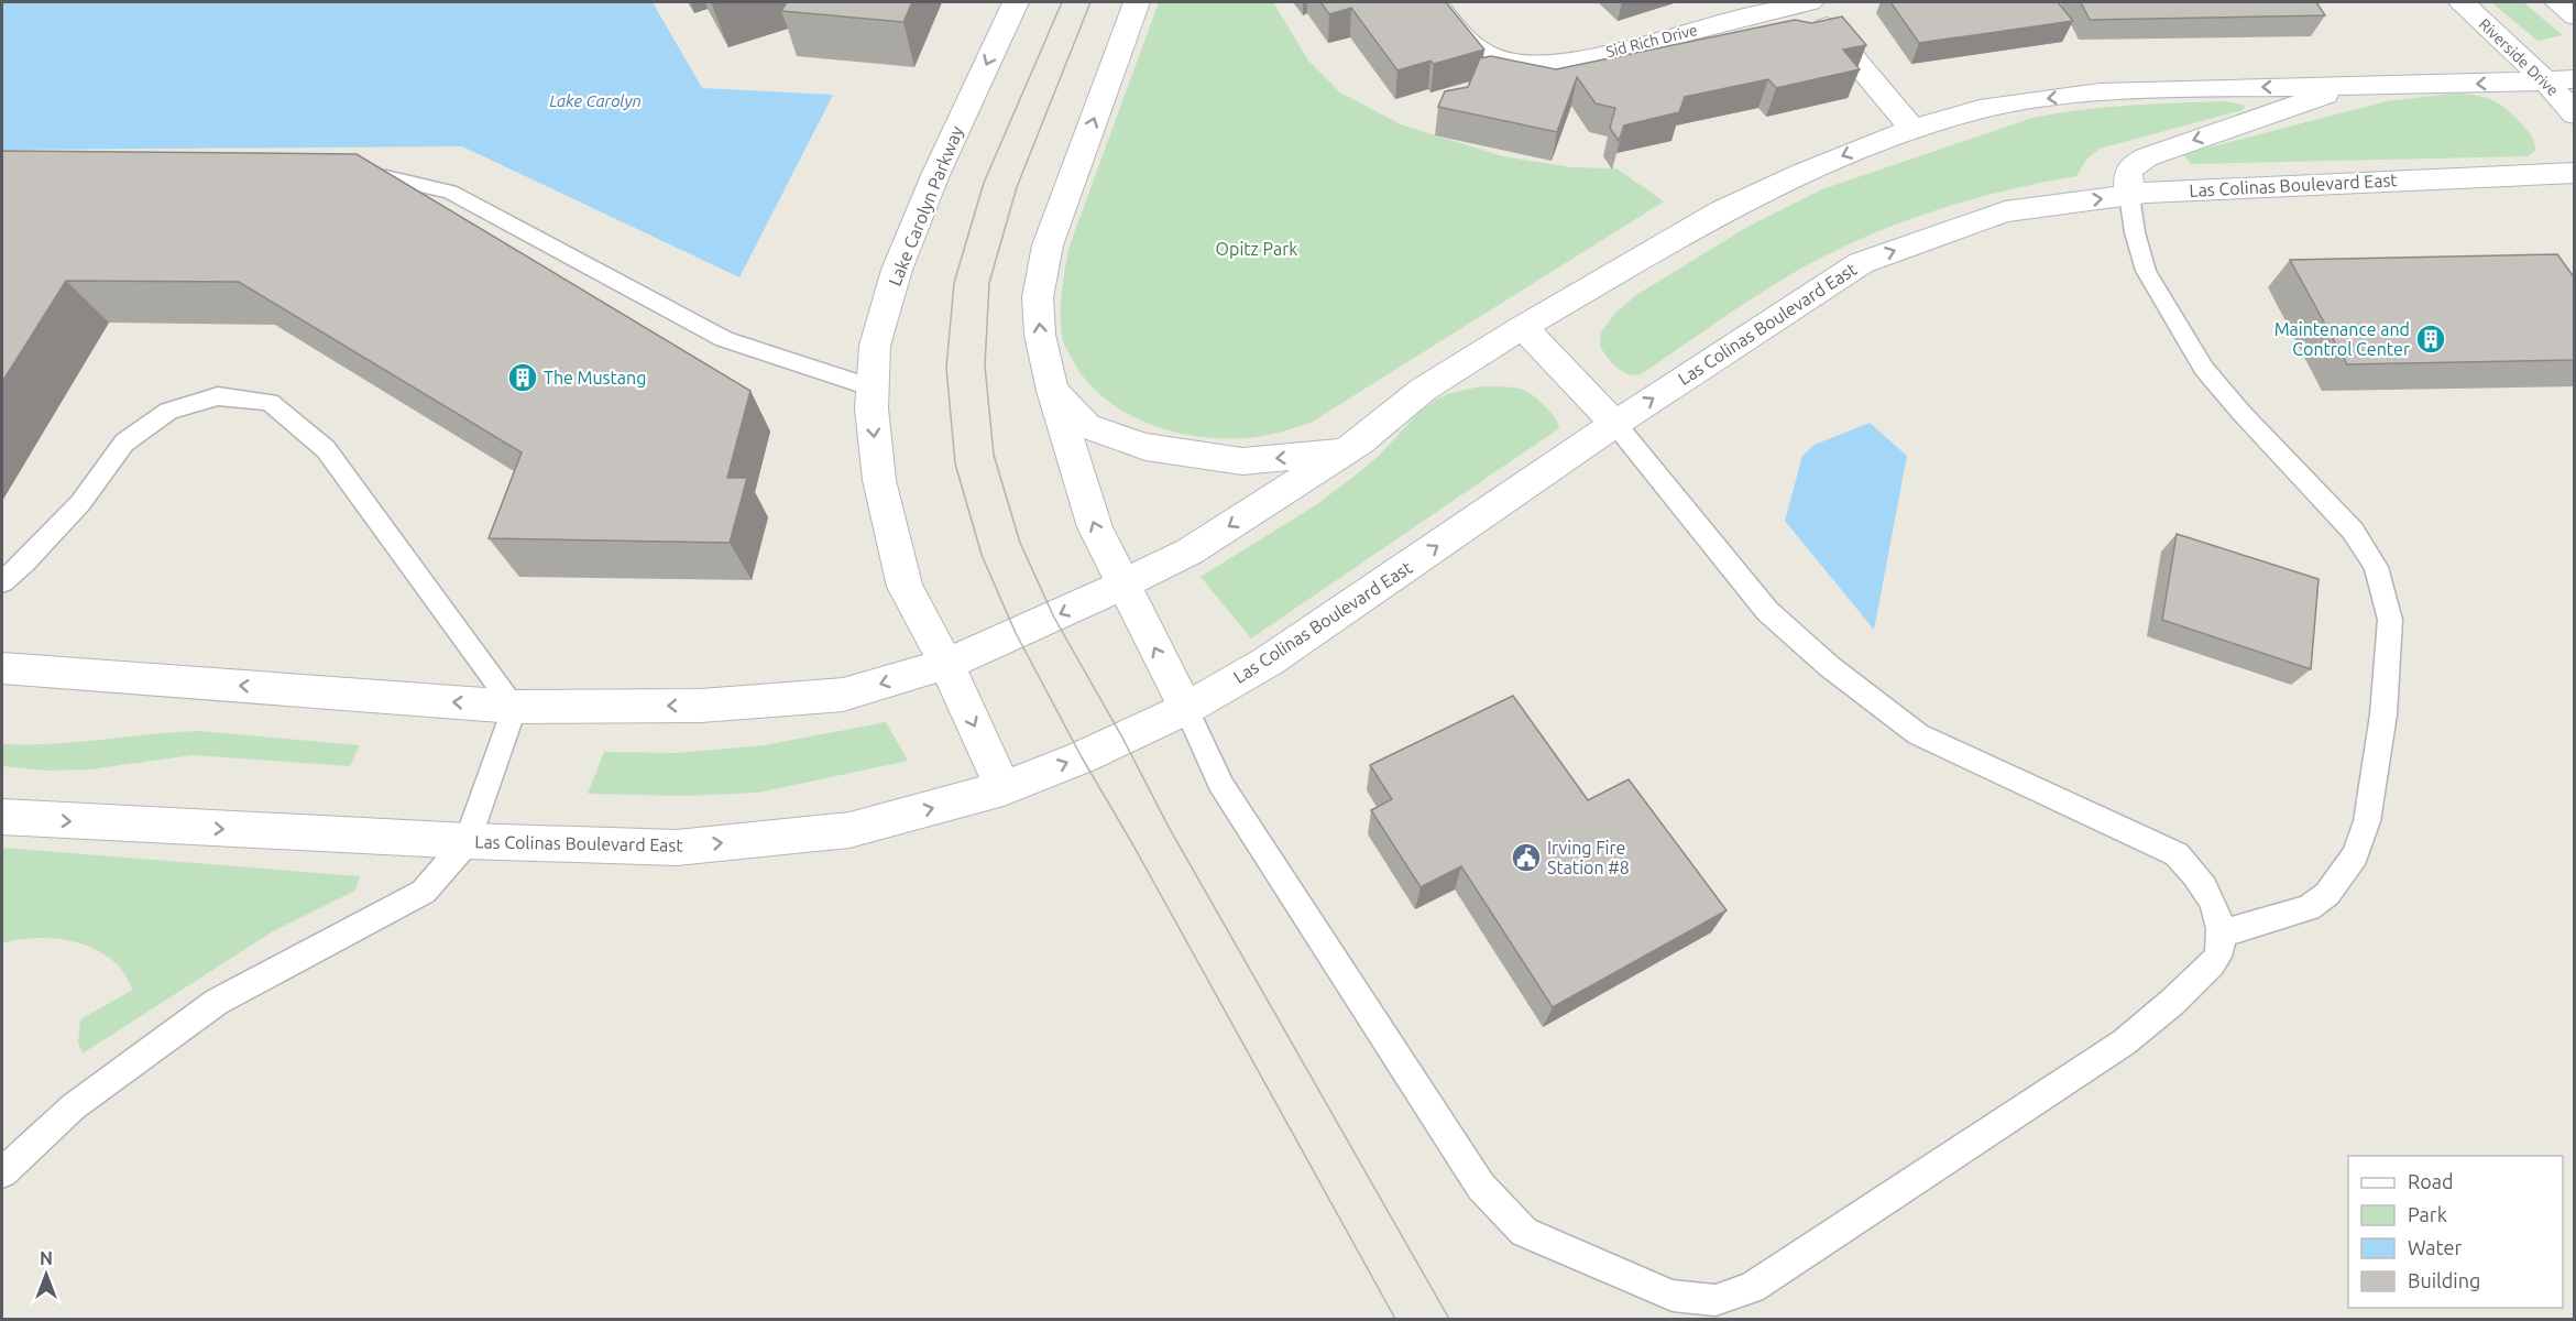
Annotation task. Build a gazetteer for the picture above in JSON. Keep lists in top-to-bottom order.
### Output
{
  "streets": {
    "main road": [
      "Sid Rich Drive",
      "Riverside Drive",
      "Las Colinas Boulevard East",
      "Lake Carolyn Parkway"
    ]
  },
  "crossings": [
    ["Las Colinas Boulevard East", "Lake Carolyn Parkway"]
  ],
  "water": ["Lake Carolyn"],
  "parks": ["Opitz Park"],
  "places": {
    "building": ["Maintenance and Control Center", "The Mustang"],
    "public building": ["Irving Fire Station #8"]
  },
  "legend": [
    "Road",
    "Park",
    "Water",
    "Building"
  ],
  "north": "top"
}
